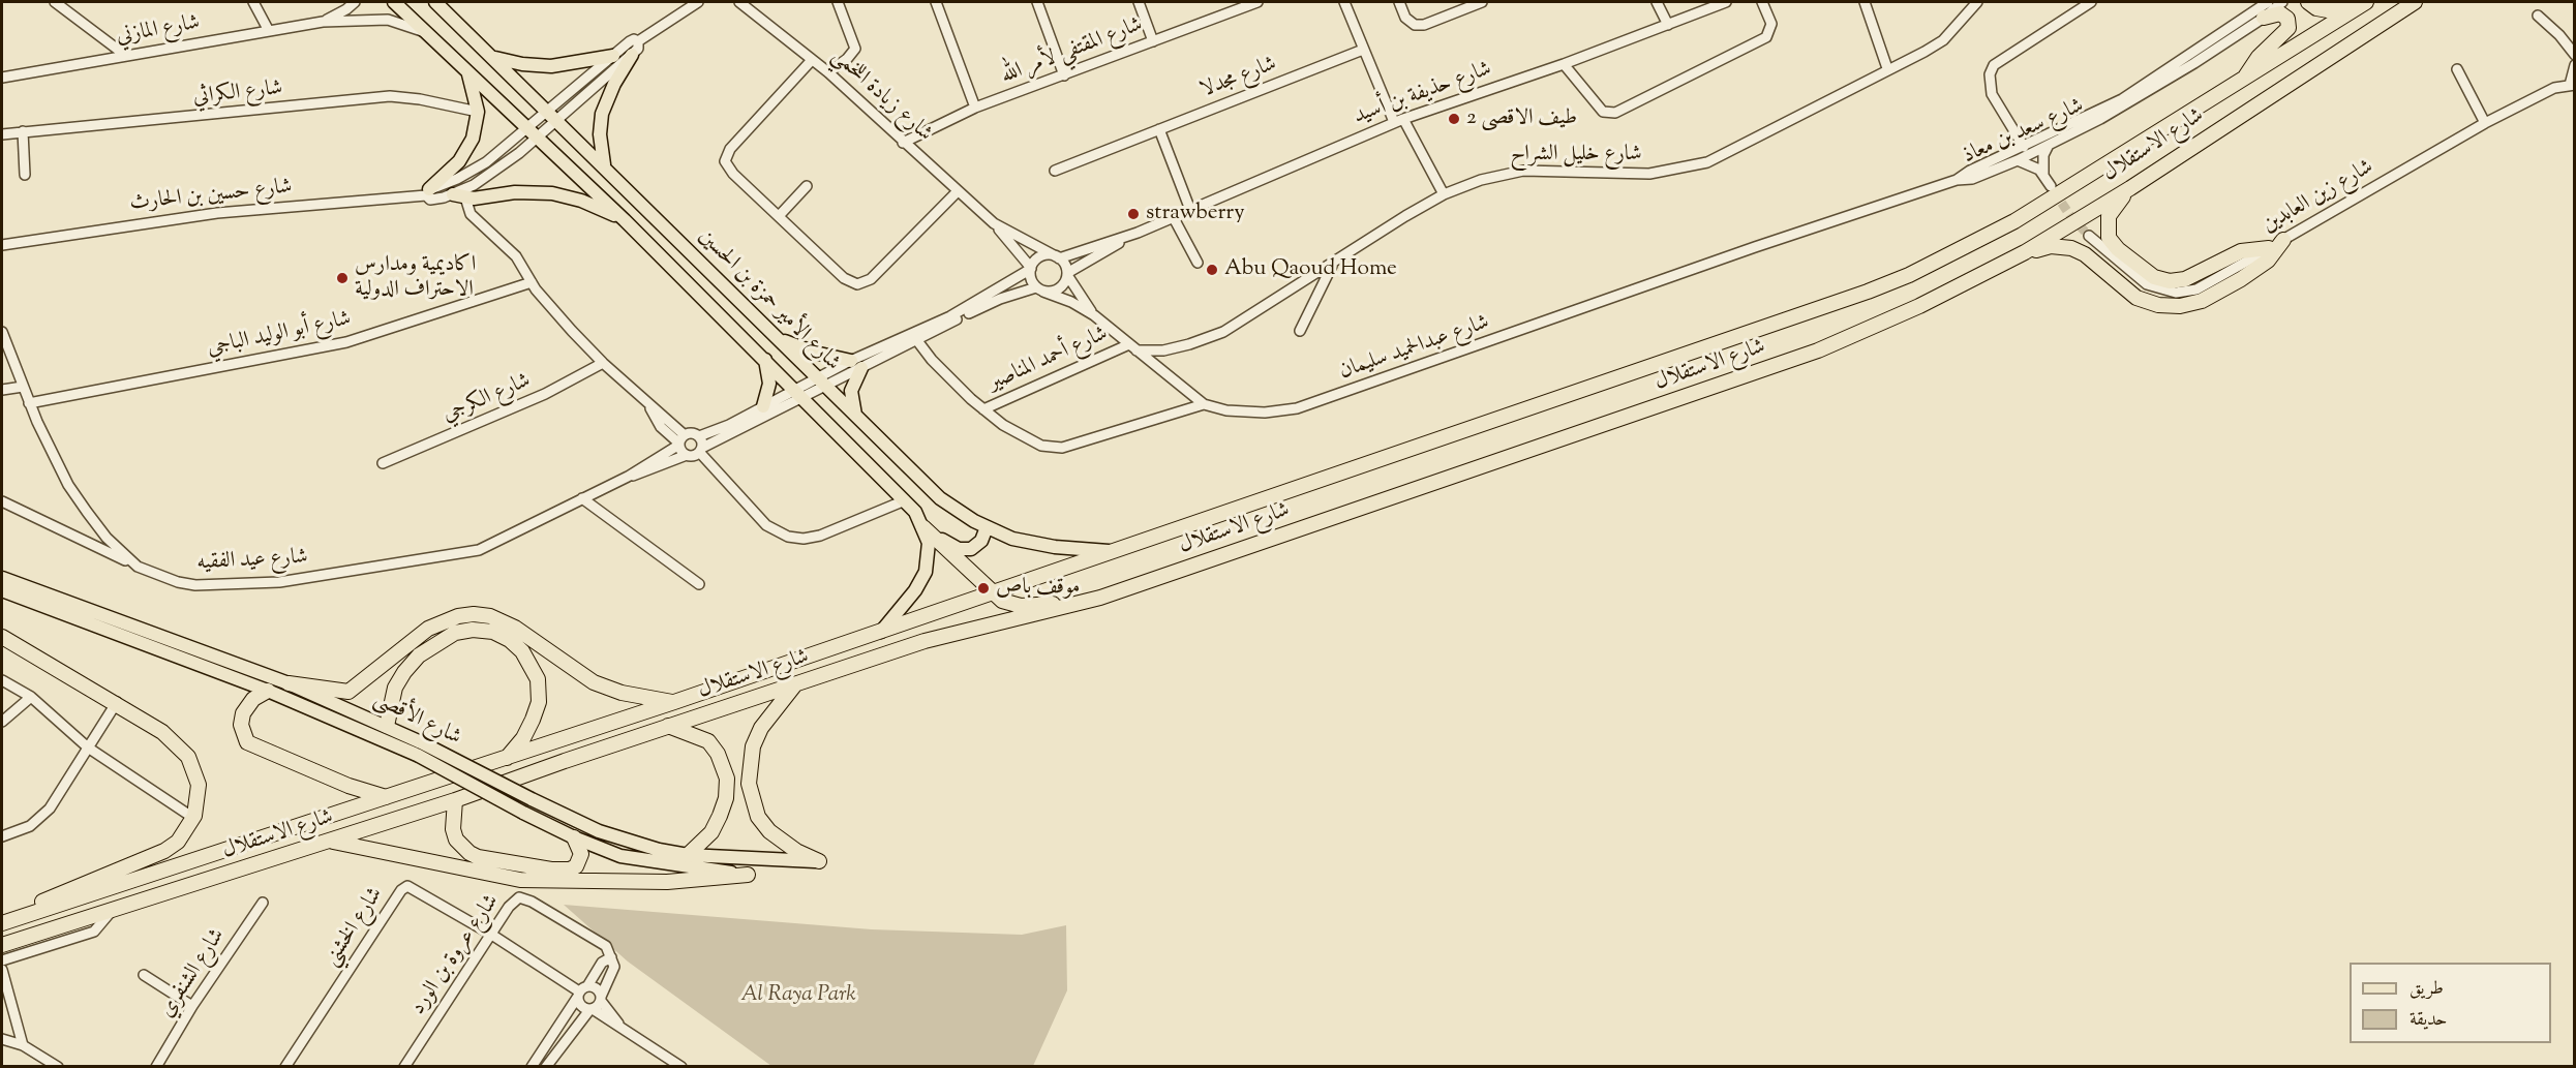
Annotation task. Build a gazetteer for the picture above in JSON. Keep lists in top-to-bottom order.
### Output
{
  "streets": {
    "highway": ["شارع الاستقلال"],
    "main road": ["شارع الأمير حمزة بن الحسين", "شارع الأقصى"],
    "street": [
      "شارع المازني",
      "شارع المقتفي لأمر الله",
      "شارع مجدلا",
      "شارع الكراثي",
      "شارع حذيفة بن أسيد",
      "شارع زيادة اللخمي",
      "شارع سعد بن معاذ",
      "شارع خليل الشراح",
      "شارع حسين بن الحارث",
      "شارع زين العابدين",
      "شارع أبو الوليد الباجي",
      "شارع عبدالحميد سليمان",
      "شارع أحمد المناصير",
      "شارع الكرجي",
      "شارع عيد الفقيه",
      "شارع الخشني",
      "شارع عروة بن الورد",
      "شارع الشنفري"
    ]
  },
  "crossings": [
    ["شارع المازني", "شارع الأمير حمزة بن الحسين"],
    ["شارع المقتفي لأمر الله", "شارع زيادة اللخمي"],
    ["شارع حذيفة بن أسيد", "شارع زيادة اللخمي"],
    ["شارع سعد بن معاذ", "شارع عبدالحميد سليمان"],
    ["شارع الاستقلال", "شارع الأمير حمزة بن الحسين"],
    ["شارع خليل الشراح", "شارع أحمد المناصير"],
    ["شارع حسين بن الحارث", "شارع الأمير حمزة بن الحسين"],
    ["شارع أبو الوليد الباجي", "شارع عيد الفقيه"],
    ["شارع عبدالحميد سليمان", "شارع أحمد المناصير"],
    ["شارع الخشني", "شارع عروة بن الورد"]
  ],
  "parks": ["Al Raya Park"],
  "places": [
    "طيف الاقصى 2",
    "strawberry",
    "Abu Qaoud Home",
    "اكاديمية ومدارس الاحتراف الدولية",
    "موقف باص"
  ],
  "legend": ["طريق", "حديقة"]
}
